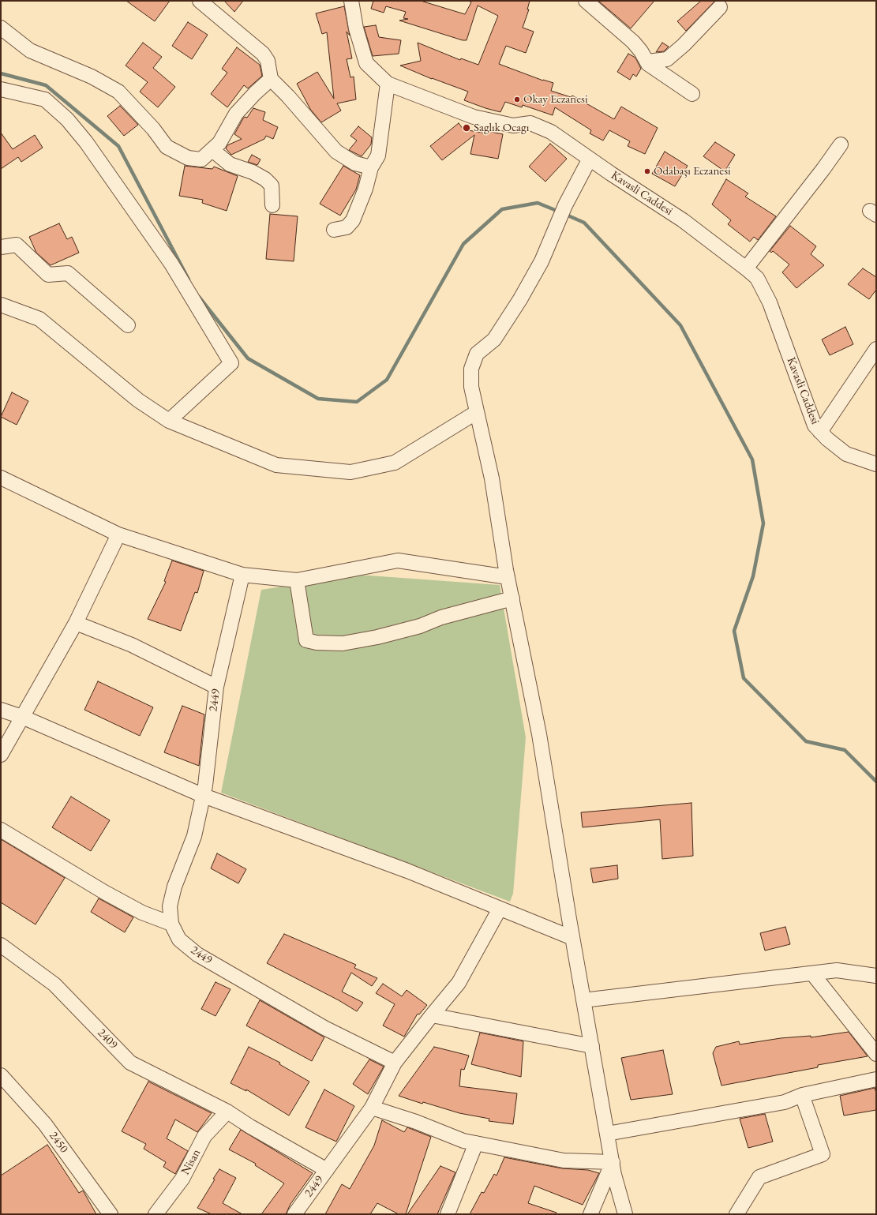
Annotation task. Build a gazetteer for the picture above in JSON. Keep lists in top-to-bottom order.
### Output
{
  "streets": {
    "street": [
      "Kavasli Caddesi",
      "2449",
      "2409",
      "2450",
      "Nisan"
    ]
  },
  "crossings": [
    ["2449", "2409"],
    ["2409", "Nisan"]
  ],
  "places": ["Okay Eczanesi", "Saglık Ocagı", "Odabaşı Eczanesi"]
}
